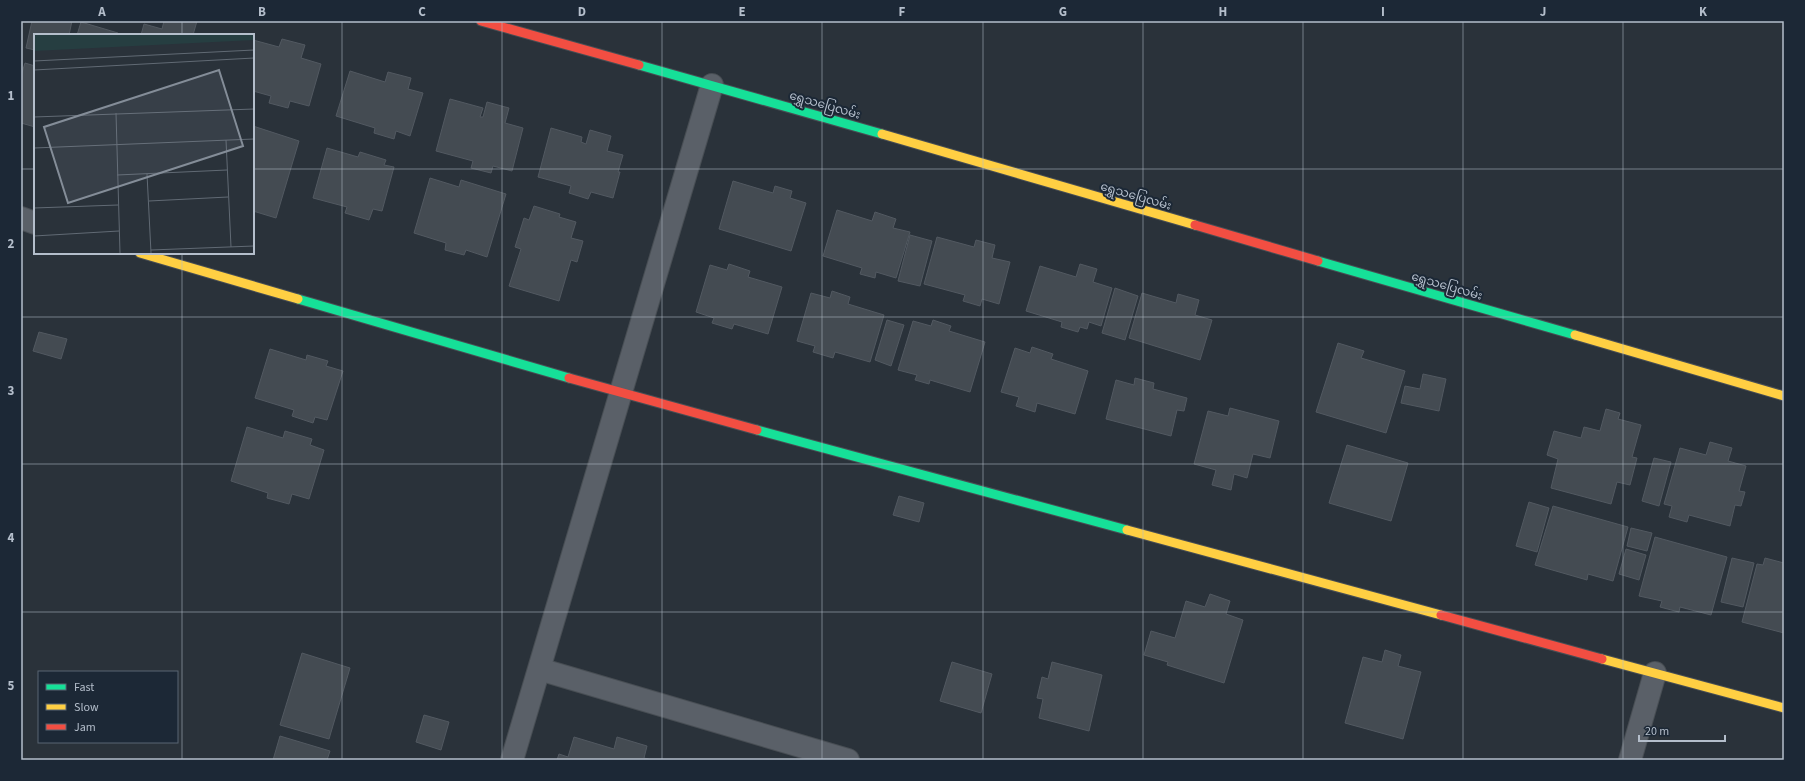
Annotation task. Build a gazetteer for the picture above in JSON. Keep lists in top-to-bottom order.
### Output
{
  "streets": {
    "street": ["ရွှေသပြေလမ်း"]
  },
  "legend": ["Fast", "Slow", "Jam"],
  "scale_bar": "20 m",
  "grid": {
    "columns": [
      "A",
      "B",
      "C",
      "D",
      "E",
      "F",
      "G",
      "H",
      "I",
      "J",
      "K"
    ],
    "rows": [
      "1",
      "2",
      "3",
      "4",
      "5"
    ]
  }
}
